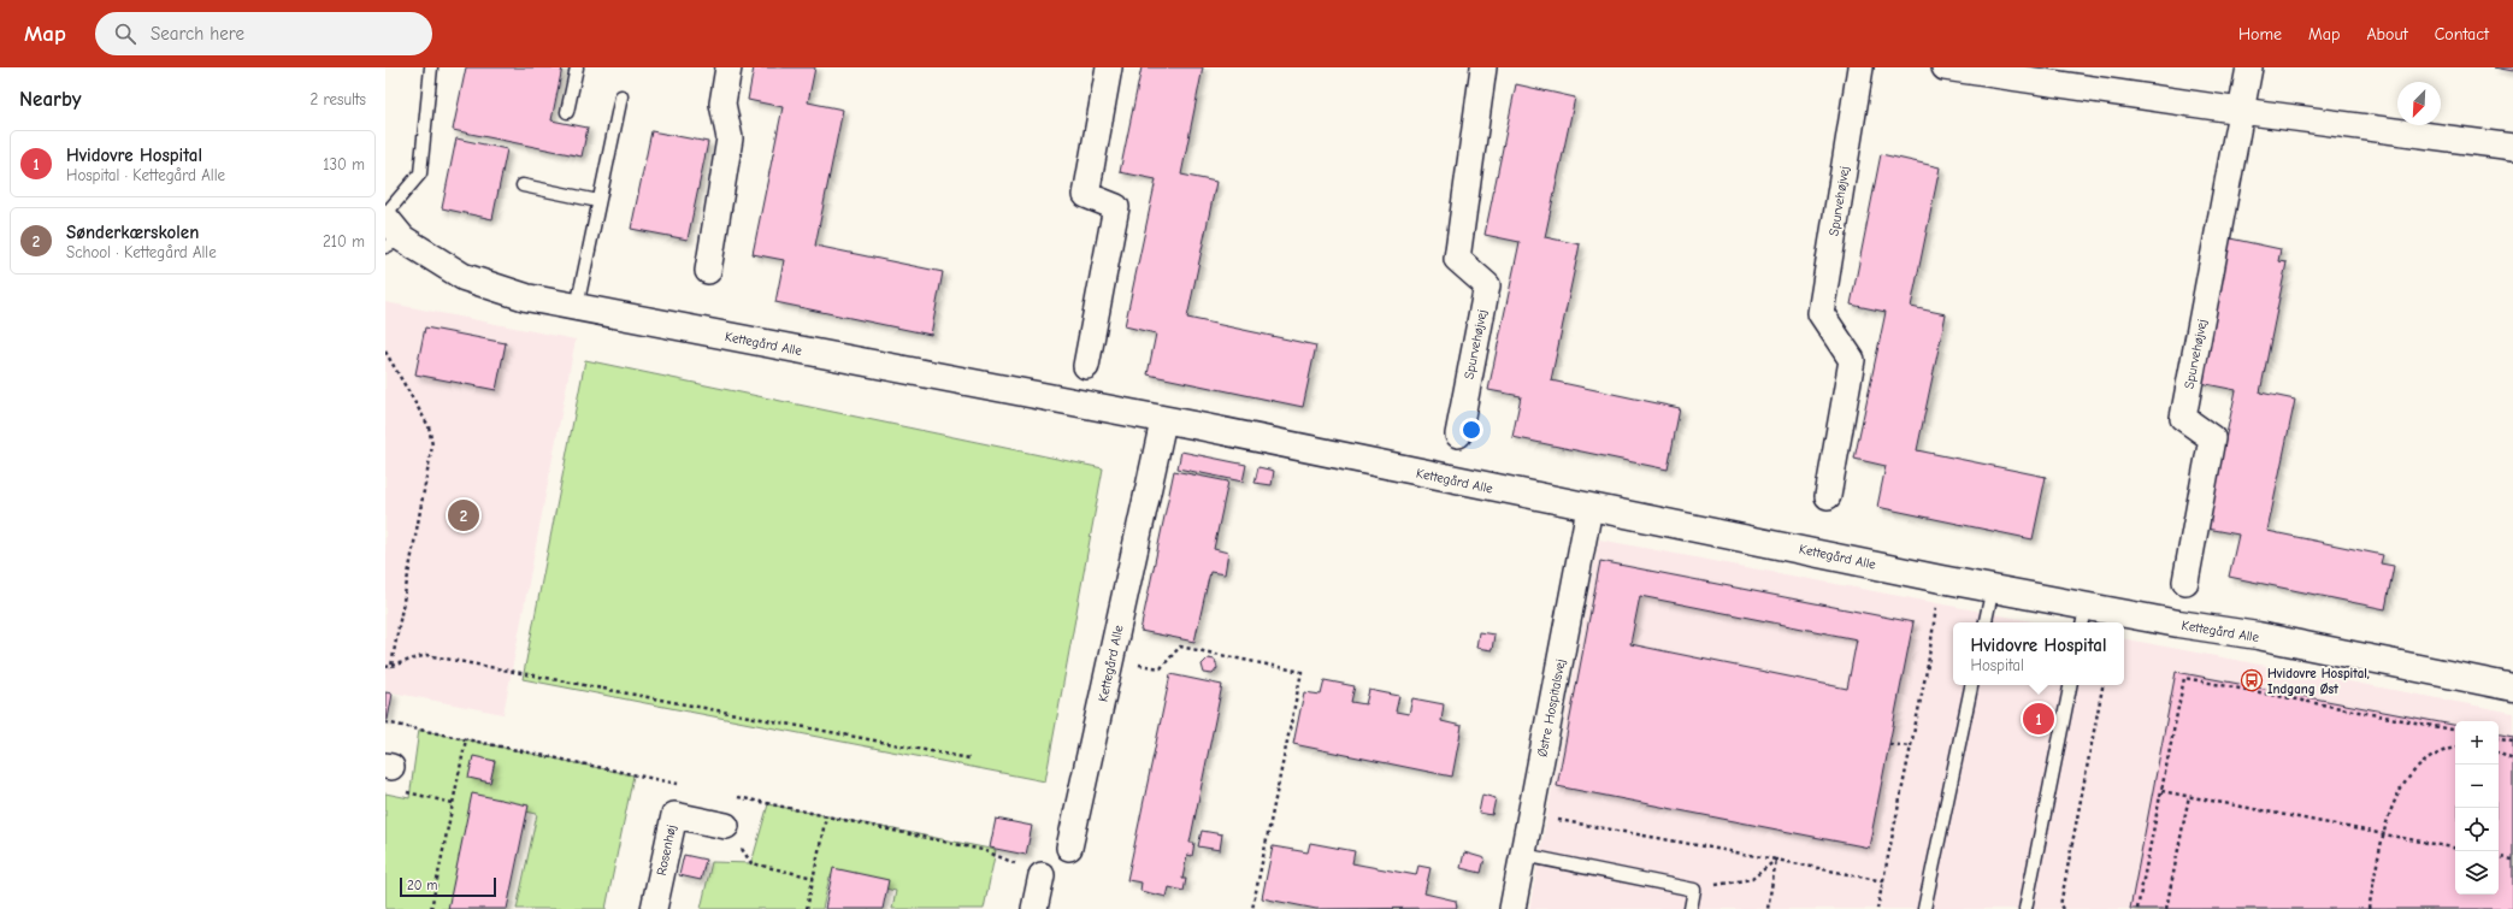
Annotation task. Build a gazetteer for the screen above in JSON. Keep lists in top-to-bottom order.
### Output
{
  "streets": {
    "street": [
      "Spurvehøjvej",
      "Kettegård Alle",
      "Østre Hospitalsvej",
      "Rosenhøj"
    ]
  },
  "crossings": [
    ["Kettegård Alle", "Østre Hospitalsvej"]
  ],
  "places": {
    "bus stop": ["Hvidovre Hospital, Indgang Øst"]
  },
  "scale_bar": "20 m",
  "north": "bottom left",
  "page": {
    "header": "Map",
    "search": "Search here",
    "nav": [
      "Home",
      "Map",
      "About",
      "Contact"
    ],
    "heading": ["Nearby", "2 results"],
    "list": [
      {
        "mark": "1",
        "name": "Hvidovre Hospital",
        "note": "Hospital · Kettegård Alle",
        "value": "130 m"
      },
      {
        "mark": "2",
        "name": "Sønderkærskolen",
        "note": "School · Kettegård Alle",
        "value": "210 m"
      }
    ],
    "pins": ["2", "1"],
    "popup": ["Hvidovre Hospital", "Hospital"],
    "map_buttons": ["+", "−"],
    "scale": "20 m"
  }
}
